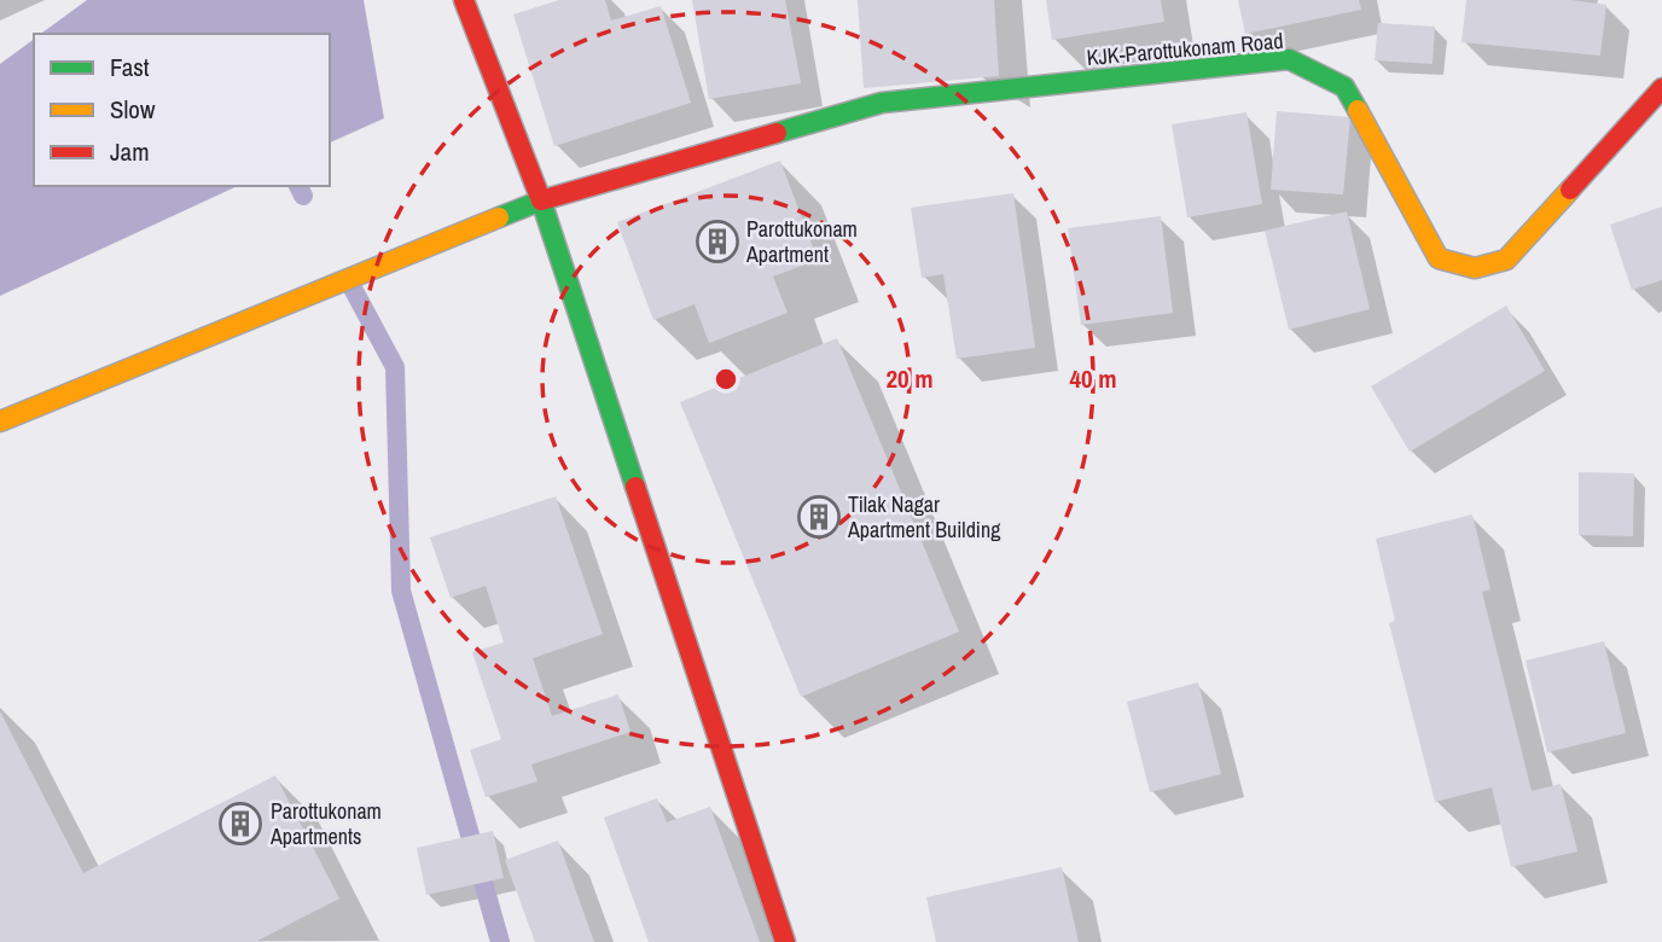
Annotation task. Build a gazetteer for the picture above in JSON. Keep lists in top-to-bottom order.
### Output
{
  "streets": {
    "street": ["KJK-Parottukonam Road"]
  },
  "places": {
    "building": ["Parottukonam Apartment", "Tilak Nagar Apartment Building", "Parottukonam Apartments"]
  },
  "legend": ["Fast", "Slow", "Jam"],
  "rings": ["20 m", "40 m"]
}
